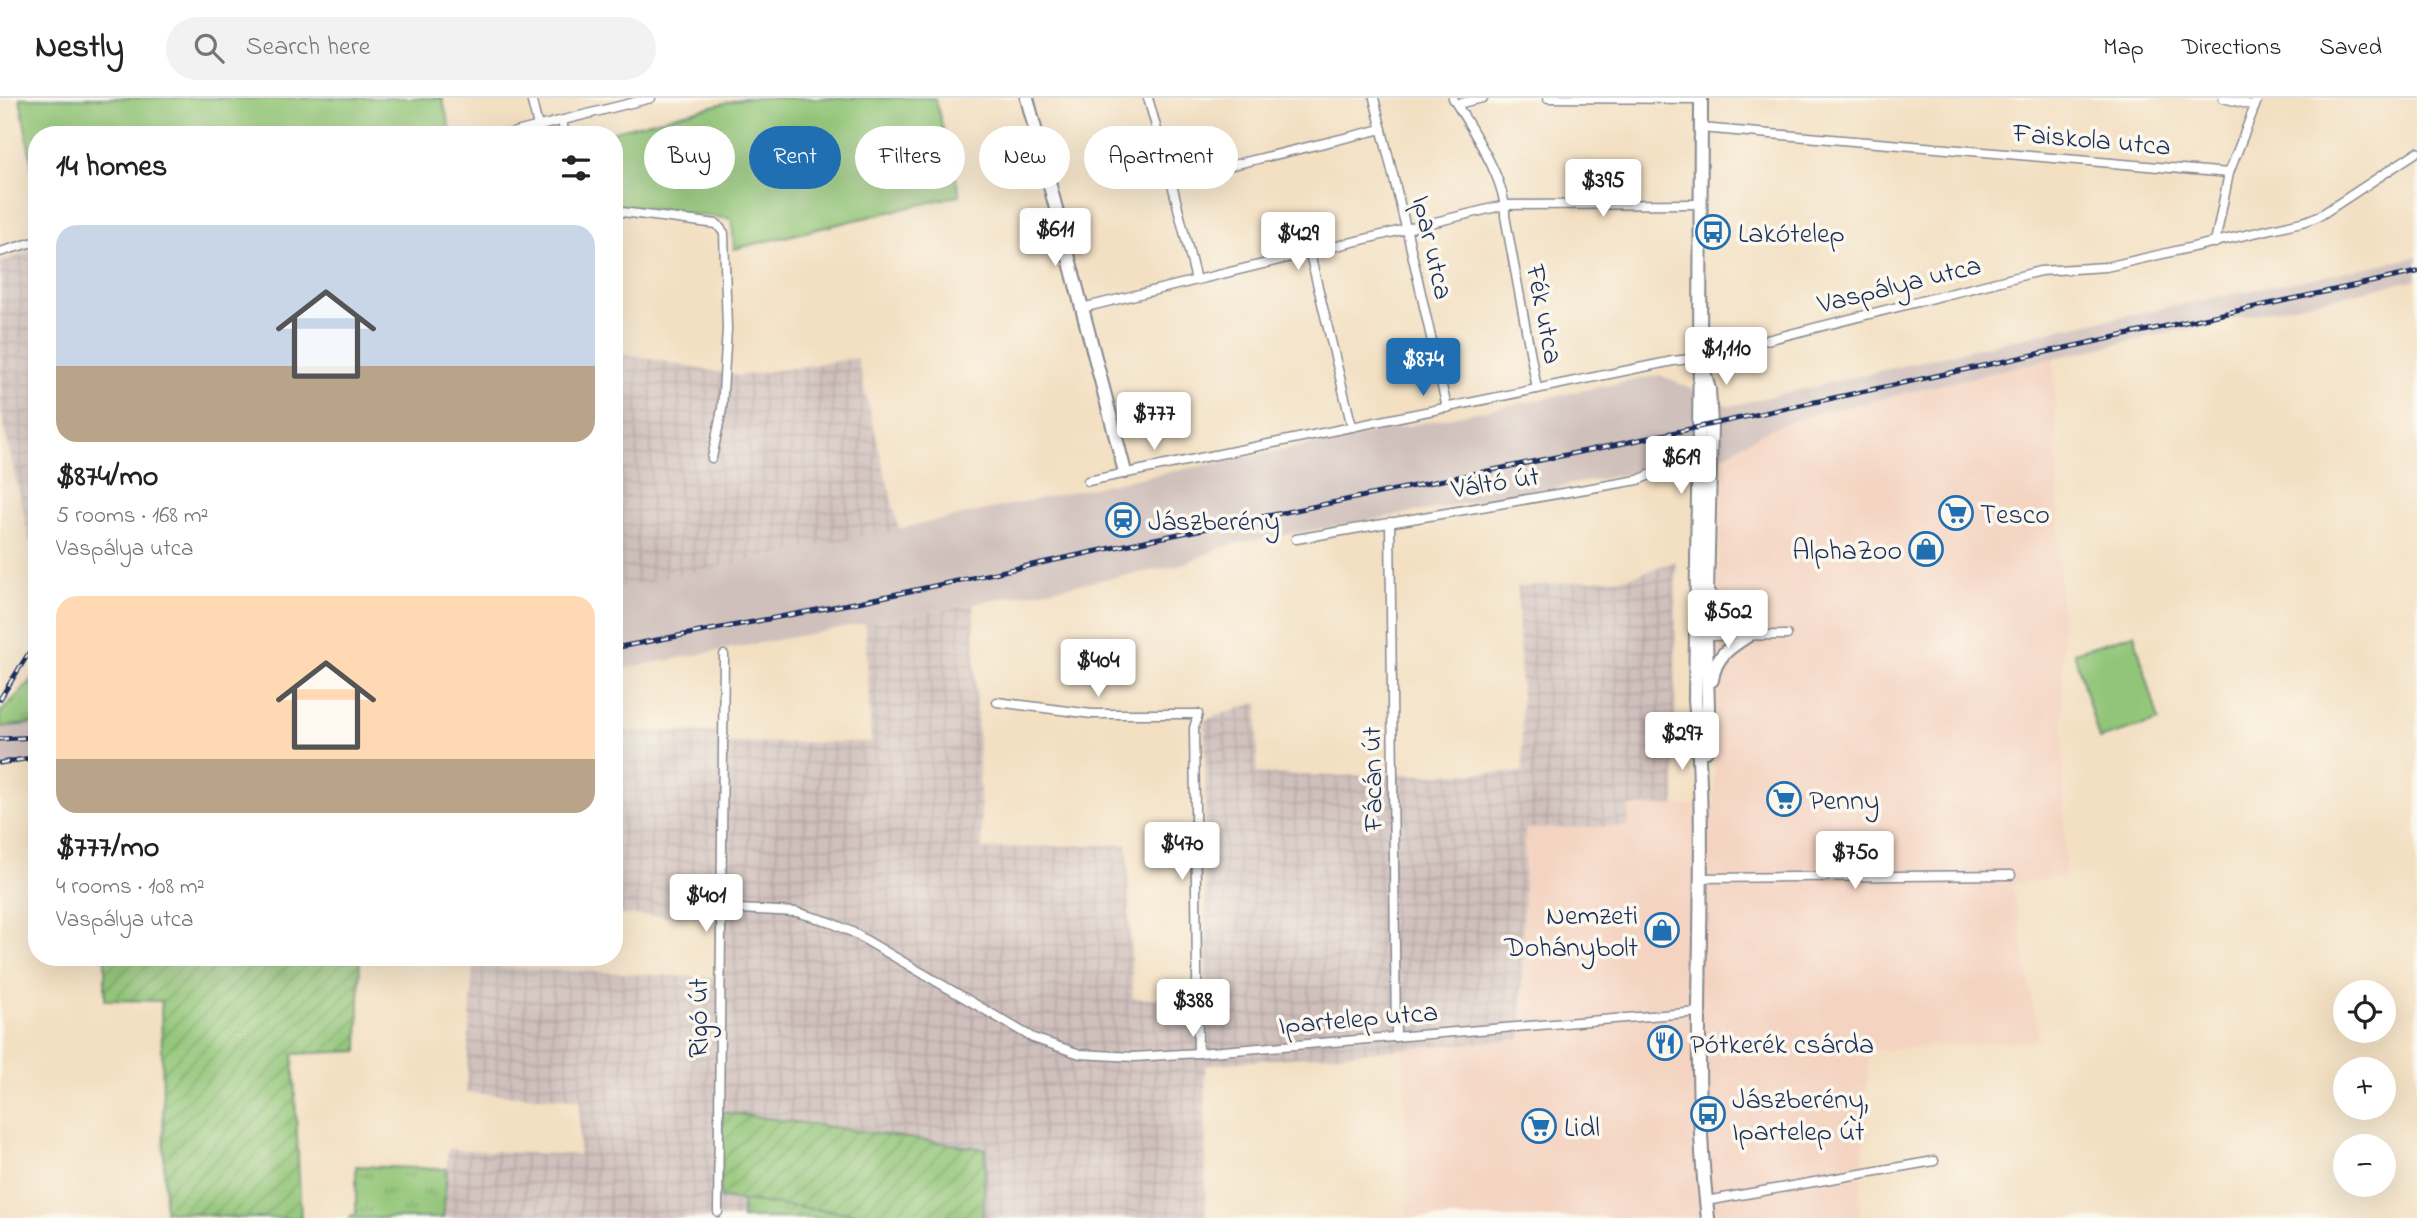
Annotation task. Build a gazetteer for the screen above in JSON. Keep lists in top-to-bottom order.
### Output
{
  "streets": {
    "street": [
      "Faiskola utca",
      "Ipar utca",
      "Vaspálya utca",
      "Fék utca",
      "Váltó út",
      "Fácán út",
      "Ipartelep utca",
      "Rigó út"
    ]
  },
  "crossings": [
    ["Ipar utca", "Vaspálya utca"],
    ["Vaspálya utca", "Fék utca"],
    ["Váltó út", "Fácán út"],
    ["Fácán út", "Ipartelep utca"],
    ["Ipartelep utca", "Rigó út"]
  ],
  "places": {
    "bus stop": ["Lakótelep", "Jászberény, Ipartelep út"],
    "supermarket": ["Tesco", "Penny", "Lidl"],
    "station": ["Jászberény"],
    "shop": ["AlphaZoo", "Nemzeti Dohánybolt"],
    "restaurant": ["Pótkerék csárda"]
  },
  "page": {
    "header": "Nestly",
    "search": "Search here",
    "nav": ["Map", "Directions", "Saved"],
    "chip": [
      "Buy",
      "Rent",
      "Filters",
      "New",
      "Apartment"
    ],
    "heading": "14 homes",
    "price": [
      "$395",
      "$611",
      "$429",
      "$1,110",
      "$874",
      "$777",
      "$619",
      "$502",
      "$404",
      "$297",
      "$470",
      "$750",
      "$401",
      "$388"
    ],
    "list": [
      {
        "name": "$874/mo",
        "note": "5 rooms · 168 m² · Vaspálya utca"
      },
      {
        "name": "$777/mo",
        "note": "4 rooms · 108 m² · Vaspálya utca"
      }
    ],
    "map_buttons": ["+", "−"]
  }
}
